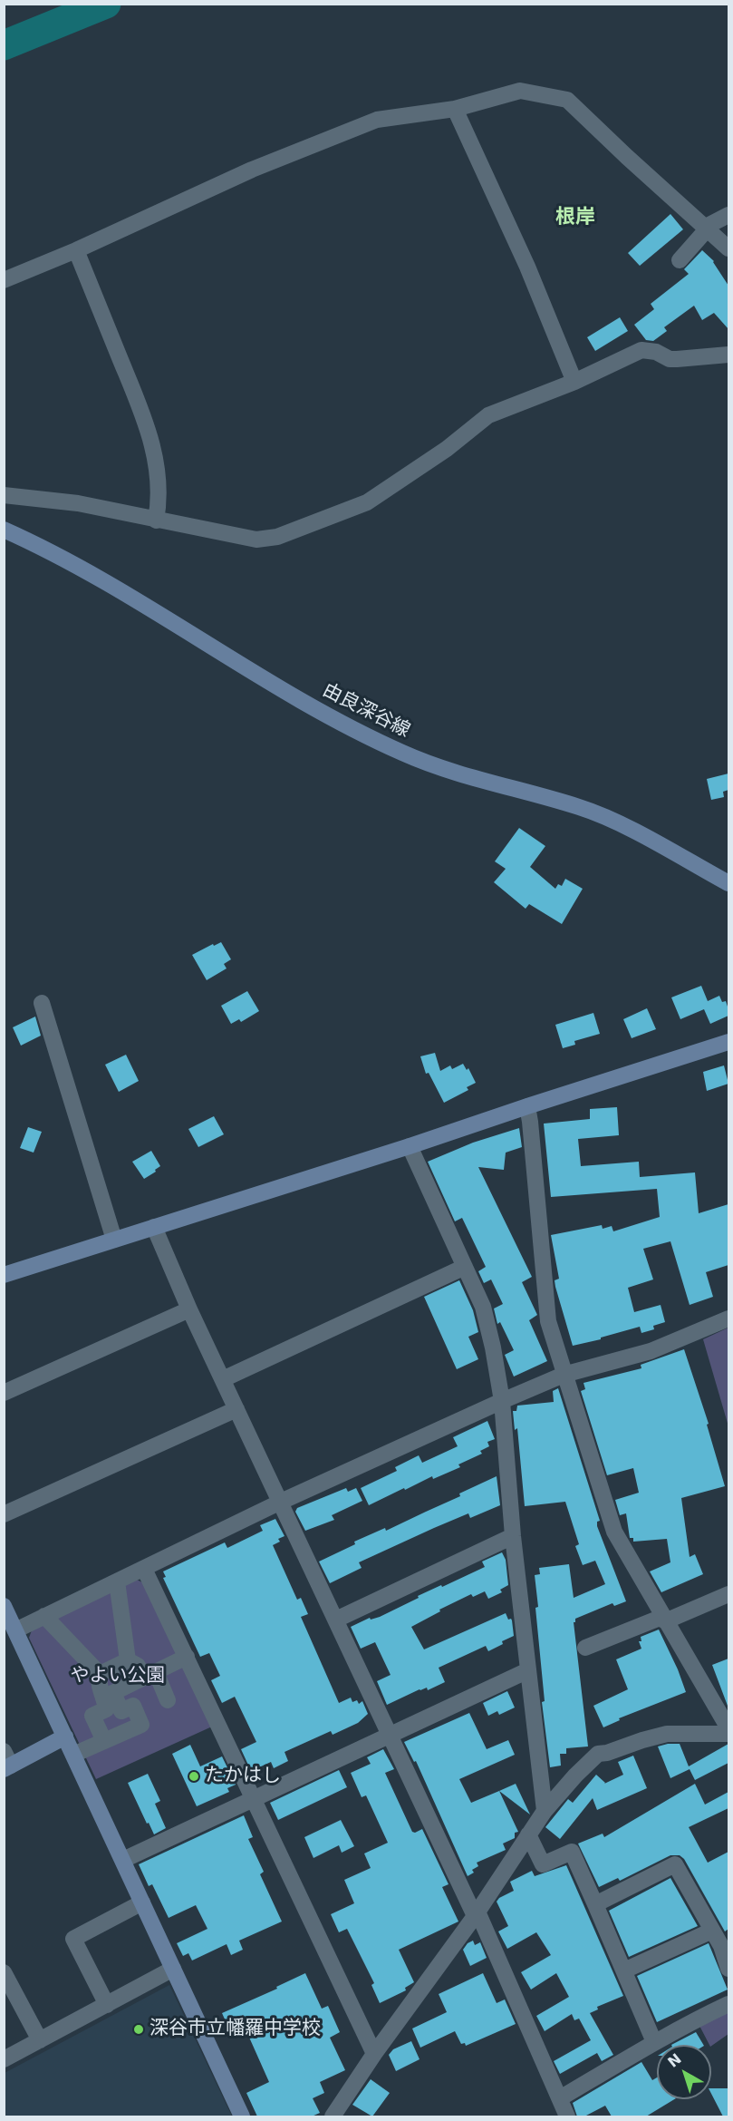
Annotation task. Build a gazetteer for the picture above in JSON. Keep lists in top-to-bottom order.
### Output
{
  "streets": {
    "street": ["由良深谷線"]
  },
  "districts": ["根岸"],
  "parks": ["やよい公園"],
  "places": ["たかはし", "深谷市立幡羅中学校"],
  "north": "top left"
}
